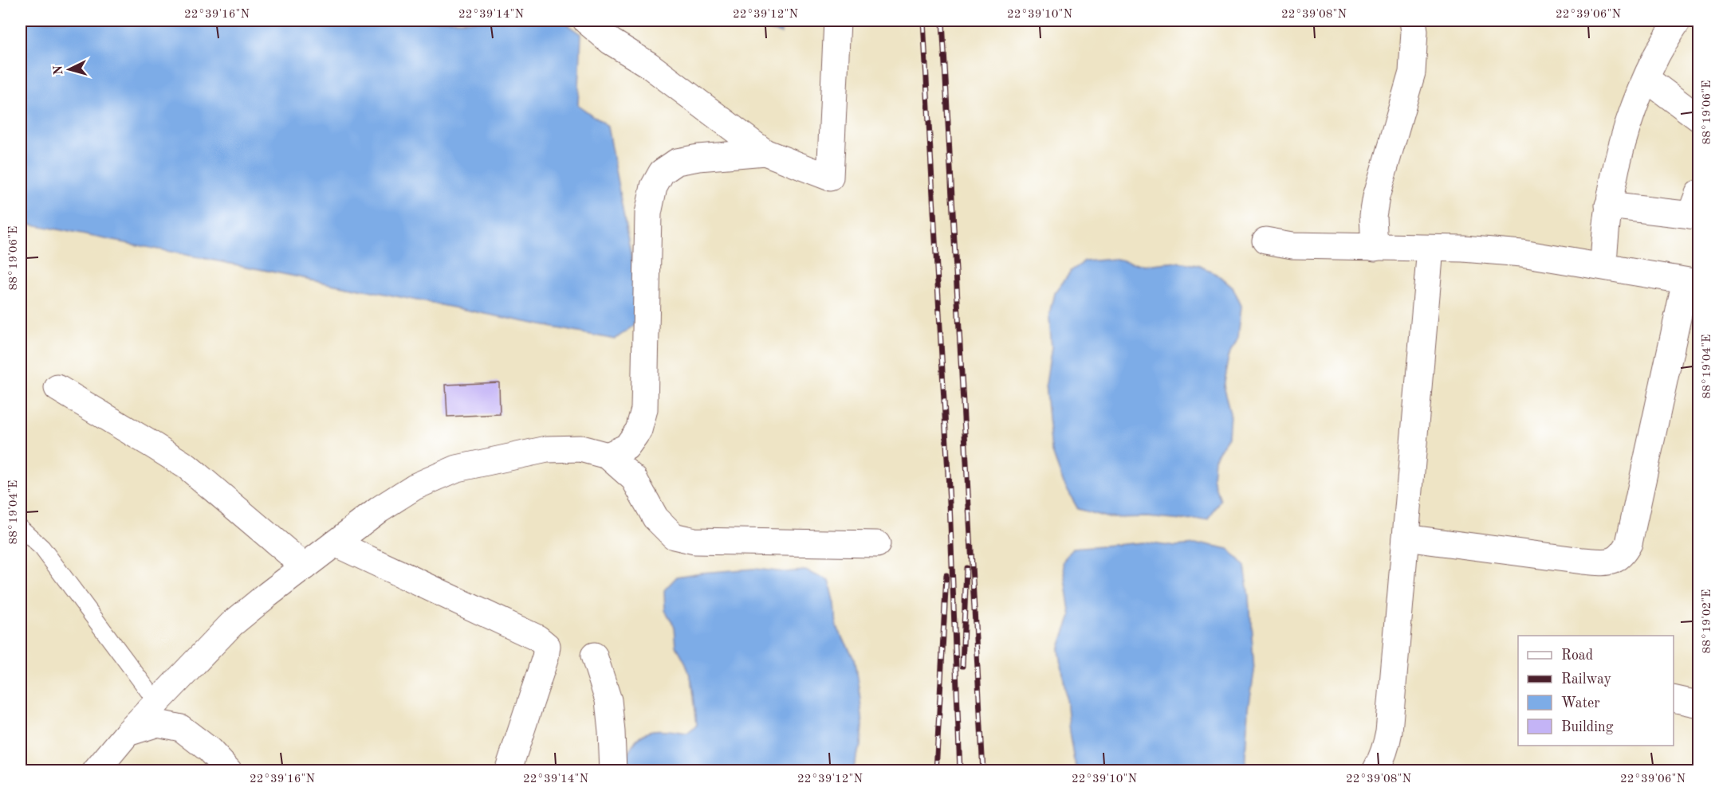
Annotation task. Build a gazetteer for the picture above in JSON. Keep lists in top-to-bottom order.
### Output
{
  "legend": [
    "Road",
    "Railway",
    "Water",
    "Building"
  ],
  "north": "left",
  "coordinates": [
    "22°39'16\"N",
    "22°39'14\"N",
    "22°39'12\"N",
    "22°39'10\"N",
    "22°39'08\"N",
    "22°39'06\"N",
    "88°19'06\"E",
    "88°19'04\"E",
    "88°19'02\"E"
  ]
}
